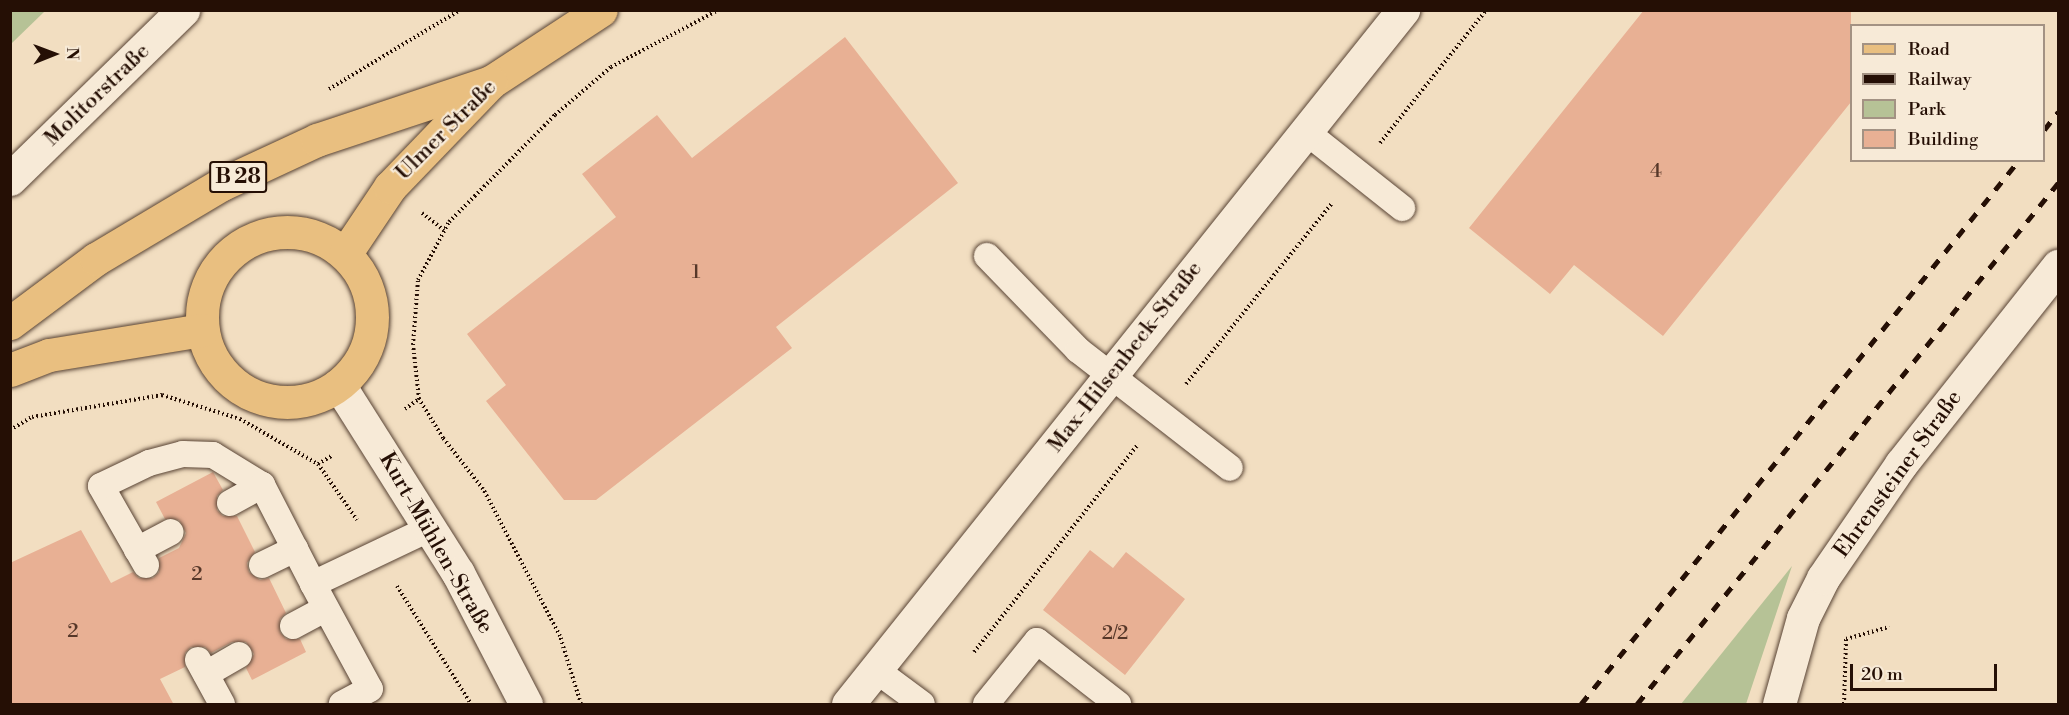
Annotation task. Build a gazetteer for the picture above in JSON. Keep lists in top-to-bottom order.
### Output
{
  "streets": {
    "main road": ["Ulmer Straße", "B 28"],
    "street": [
      "Molitorstraße",
      "Max-Hilsenbeck-Straße",
      "Ehrensteiner Straße",
      "Kurt-Mühlen-Straße"
    ]
  },
  "crossings": [
    ["Ulmer Straße", "B 28"],
    ["Ulmer Straße", "Kurt-Mühlen-Straße"]
  ],
  "house_numbers": [
    "4",
    "1",
    "2",
    "2",
    "2/2"
  ],
  "legend": [
    "Road",
    "Railway",
    "Park",
    "Building"
  ],
  "scale_bar": "20 m",
  "north": "right"
}
